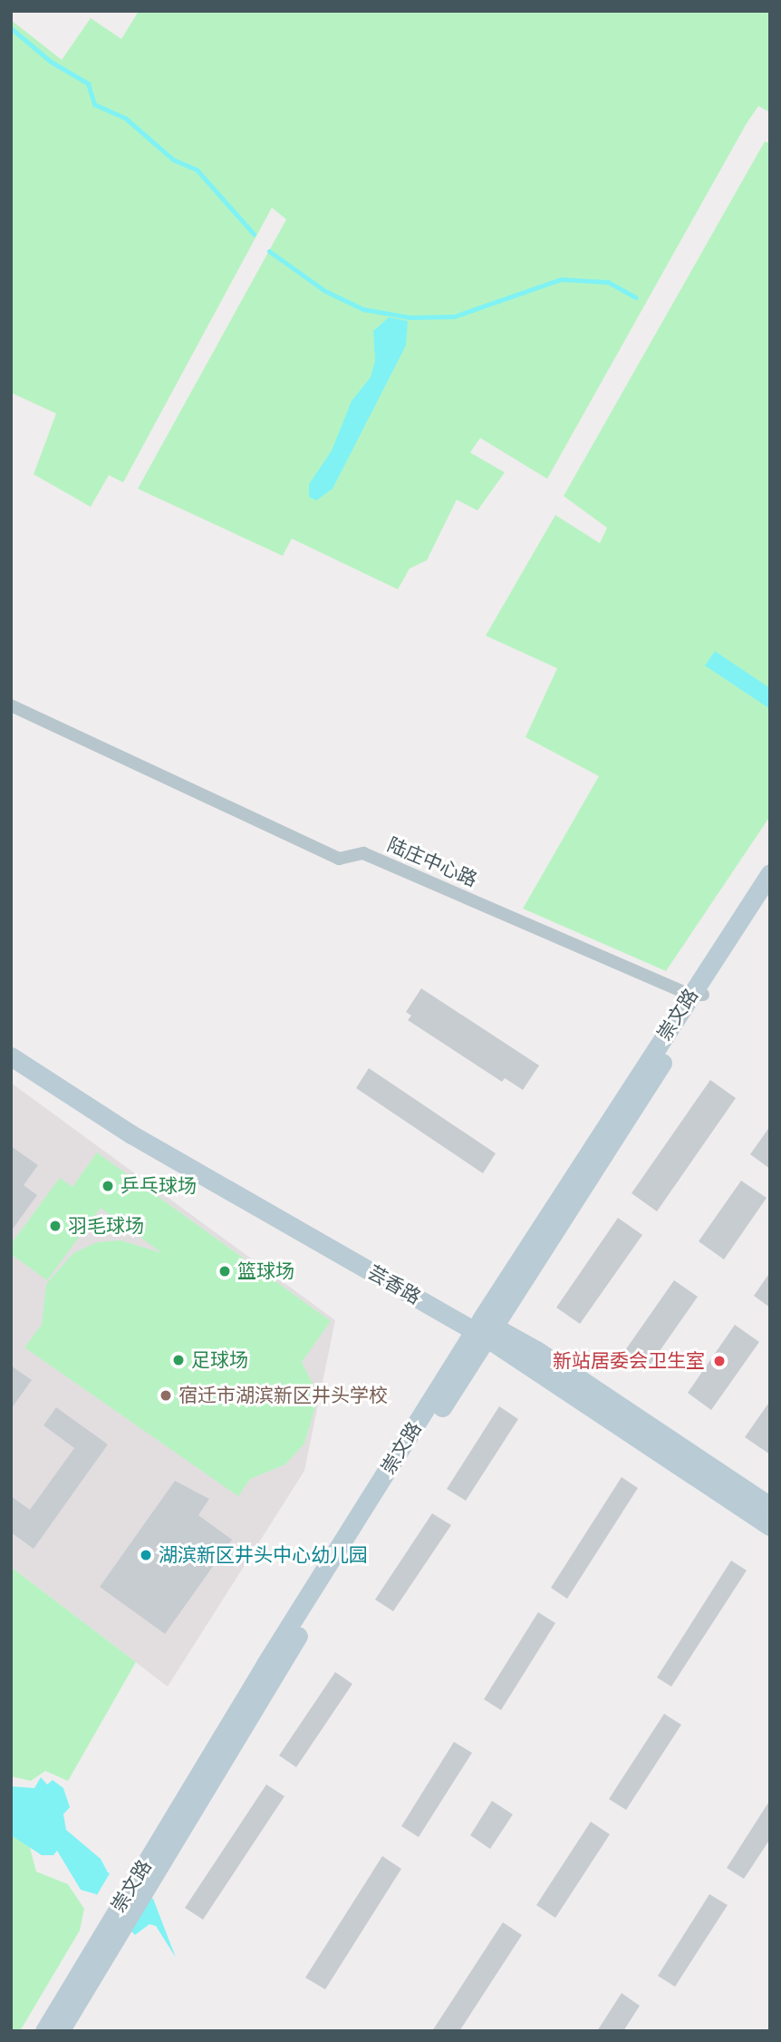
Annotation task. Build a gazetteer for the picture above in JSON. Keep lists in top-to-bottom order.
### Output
{
  "streets": {
    "street": ["陆庄中心路", "崇文路", "芸香路"]
  },
  "crossings": [
    ["陆庄中心路", "崇文路"],
    ["崇文路", "芸香路"]
  ],
  "places": [
    "乒乓球场",
    "羽毛球场",
    "篮球场",
    "足球场",
    "新站居委会卫生室",
    "宿迁市湖滨新区井头学校",
    "湖滨新区井头中心幼儿园"
  ]
}
